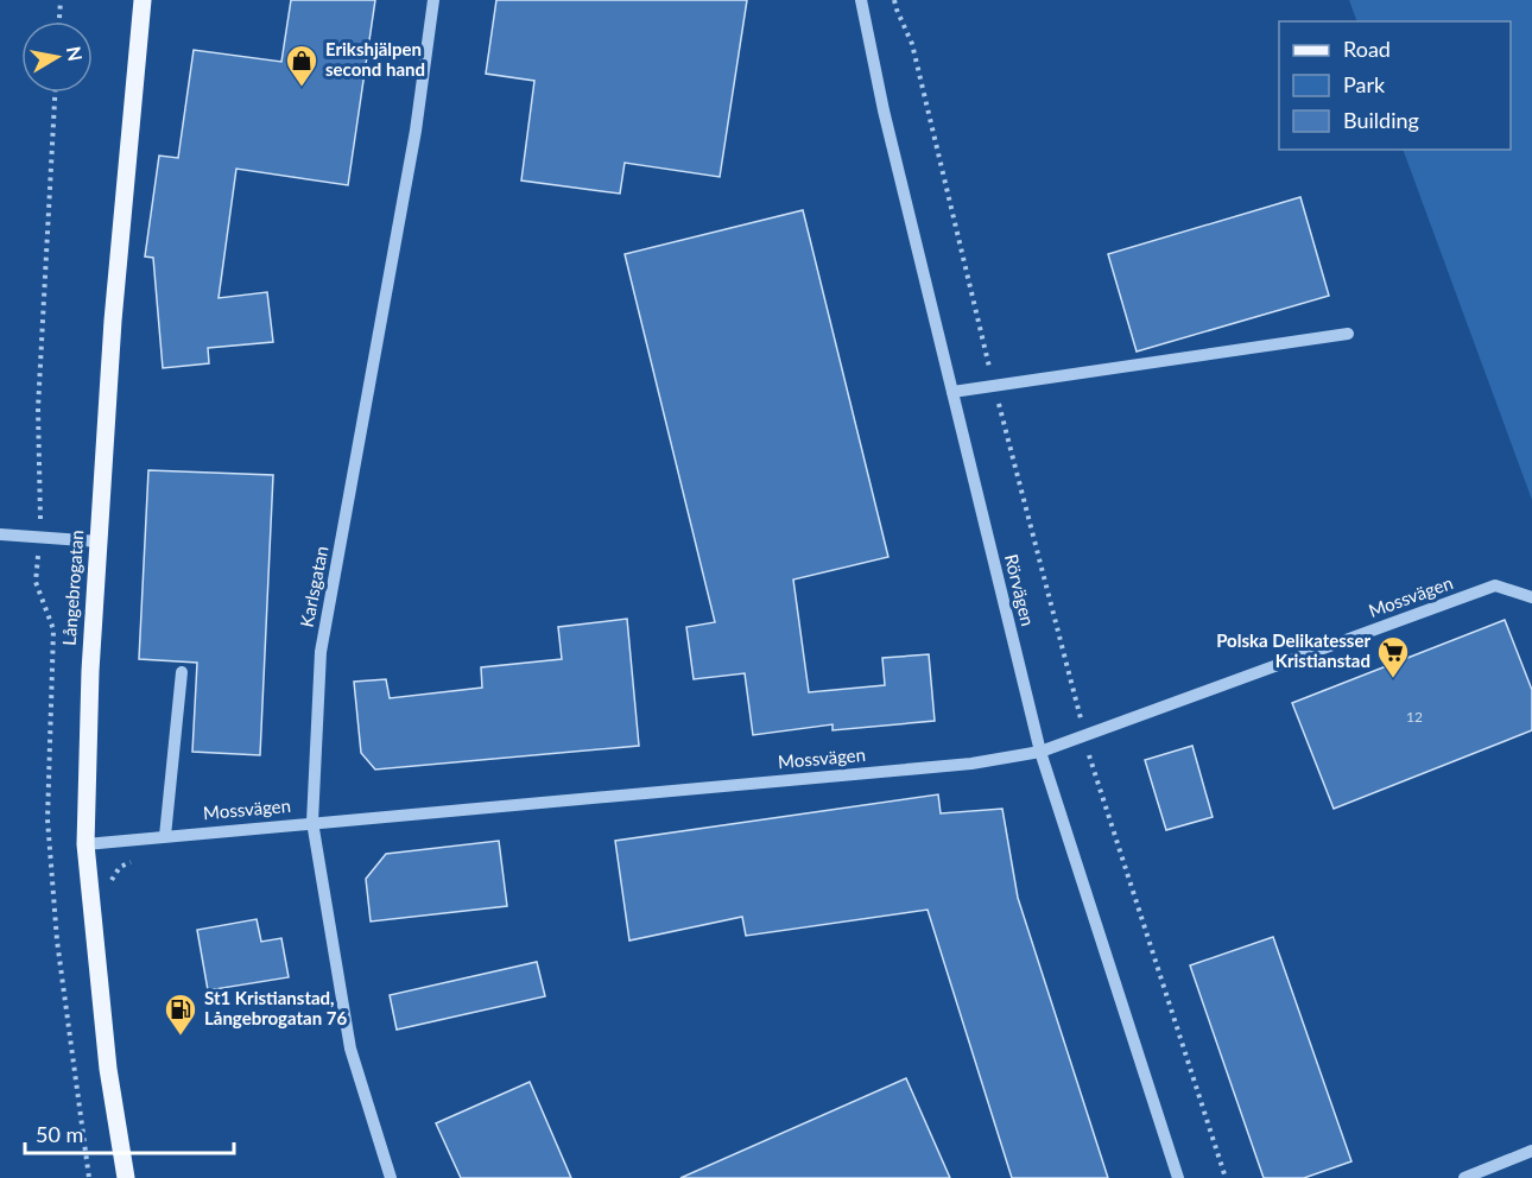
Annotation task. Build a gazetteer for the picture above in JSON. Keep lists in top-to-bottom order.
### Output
{
  "streets": {
    "main road": ["Långebrogatan"],
    "street": ["Karlsgatan", "Rörvägen", "Mossvägen"]
  },
  "crossings": [
    ["Karlsgatan", "Mossvägen"],
    ["Långebrogatan", "Mossvägen"],
    ["Rörvägen", "Mossvägen"]
  ],
  "places": {
    "shop": ["Erikshjälpen second hand"],
    "supermarket": ["Polska Delikatesser Kristianstad"],
    "fuel station": ["St1 Kristianstad, Långebrogatan 76"]
  },
  "house_numbers": ["12"],
  "legend": ["Road", "Park", "Building"],
  "scale_bar": "50 m",
  "north": "right"
}
